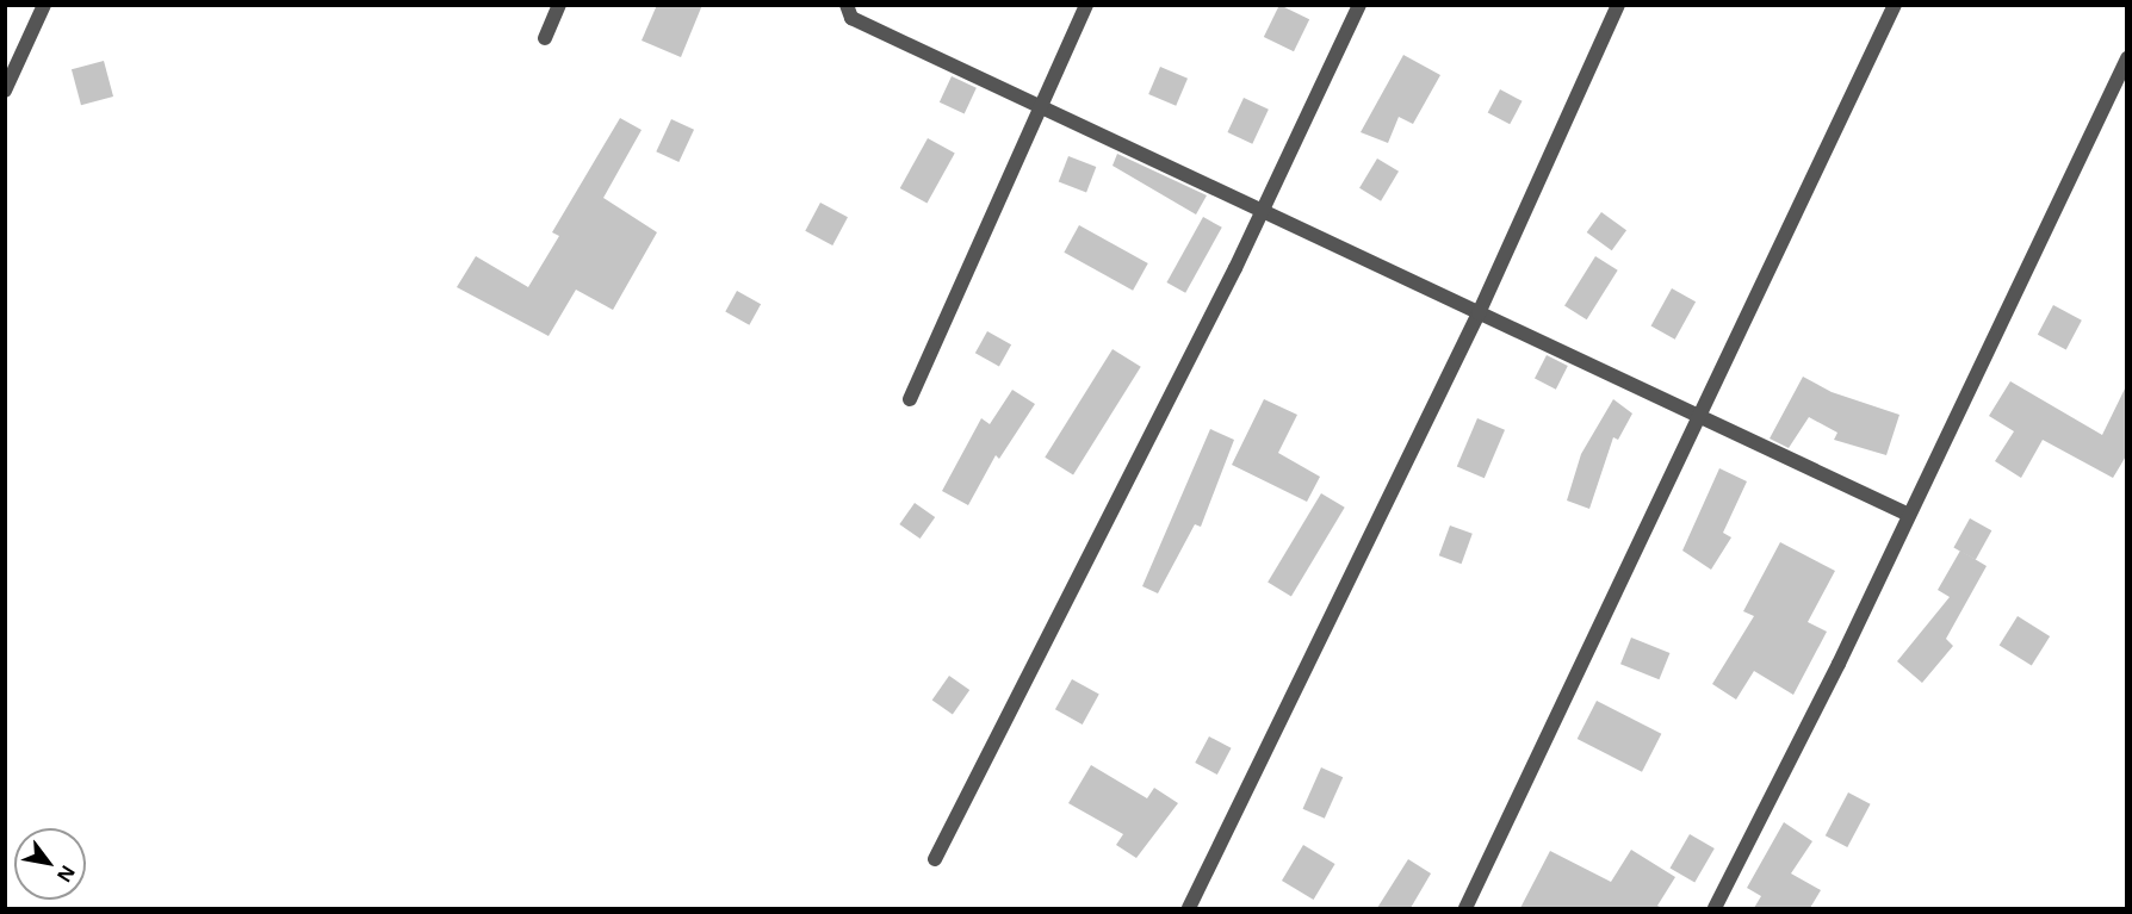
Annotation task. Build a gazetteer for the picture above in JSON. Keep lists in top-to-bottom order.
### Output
{
  "north": "bottom right"
}
